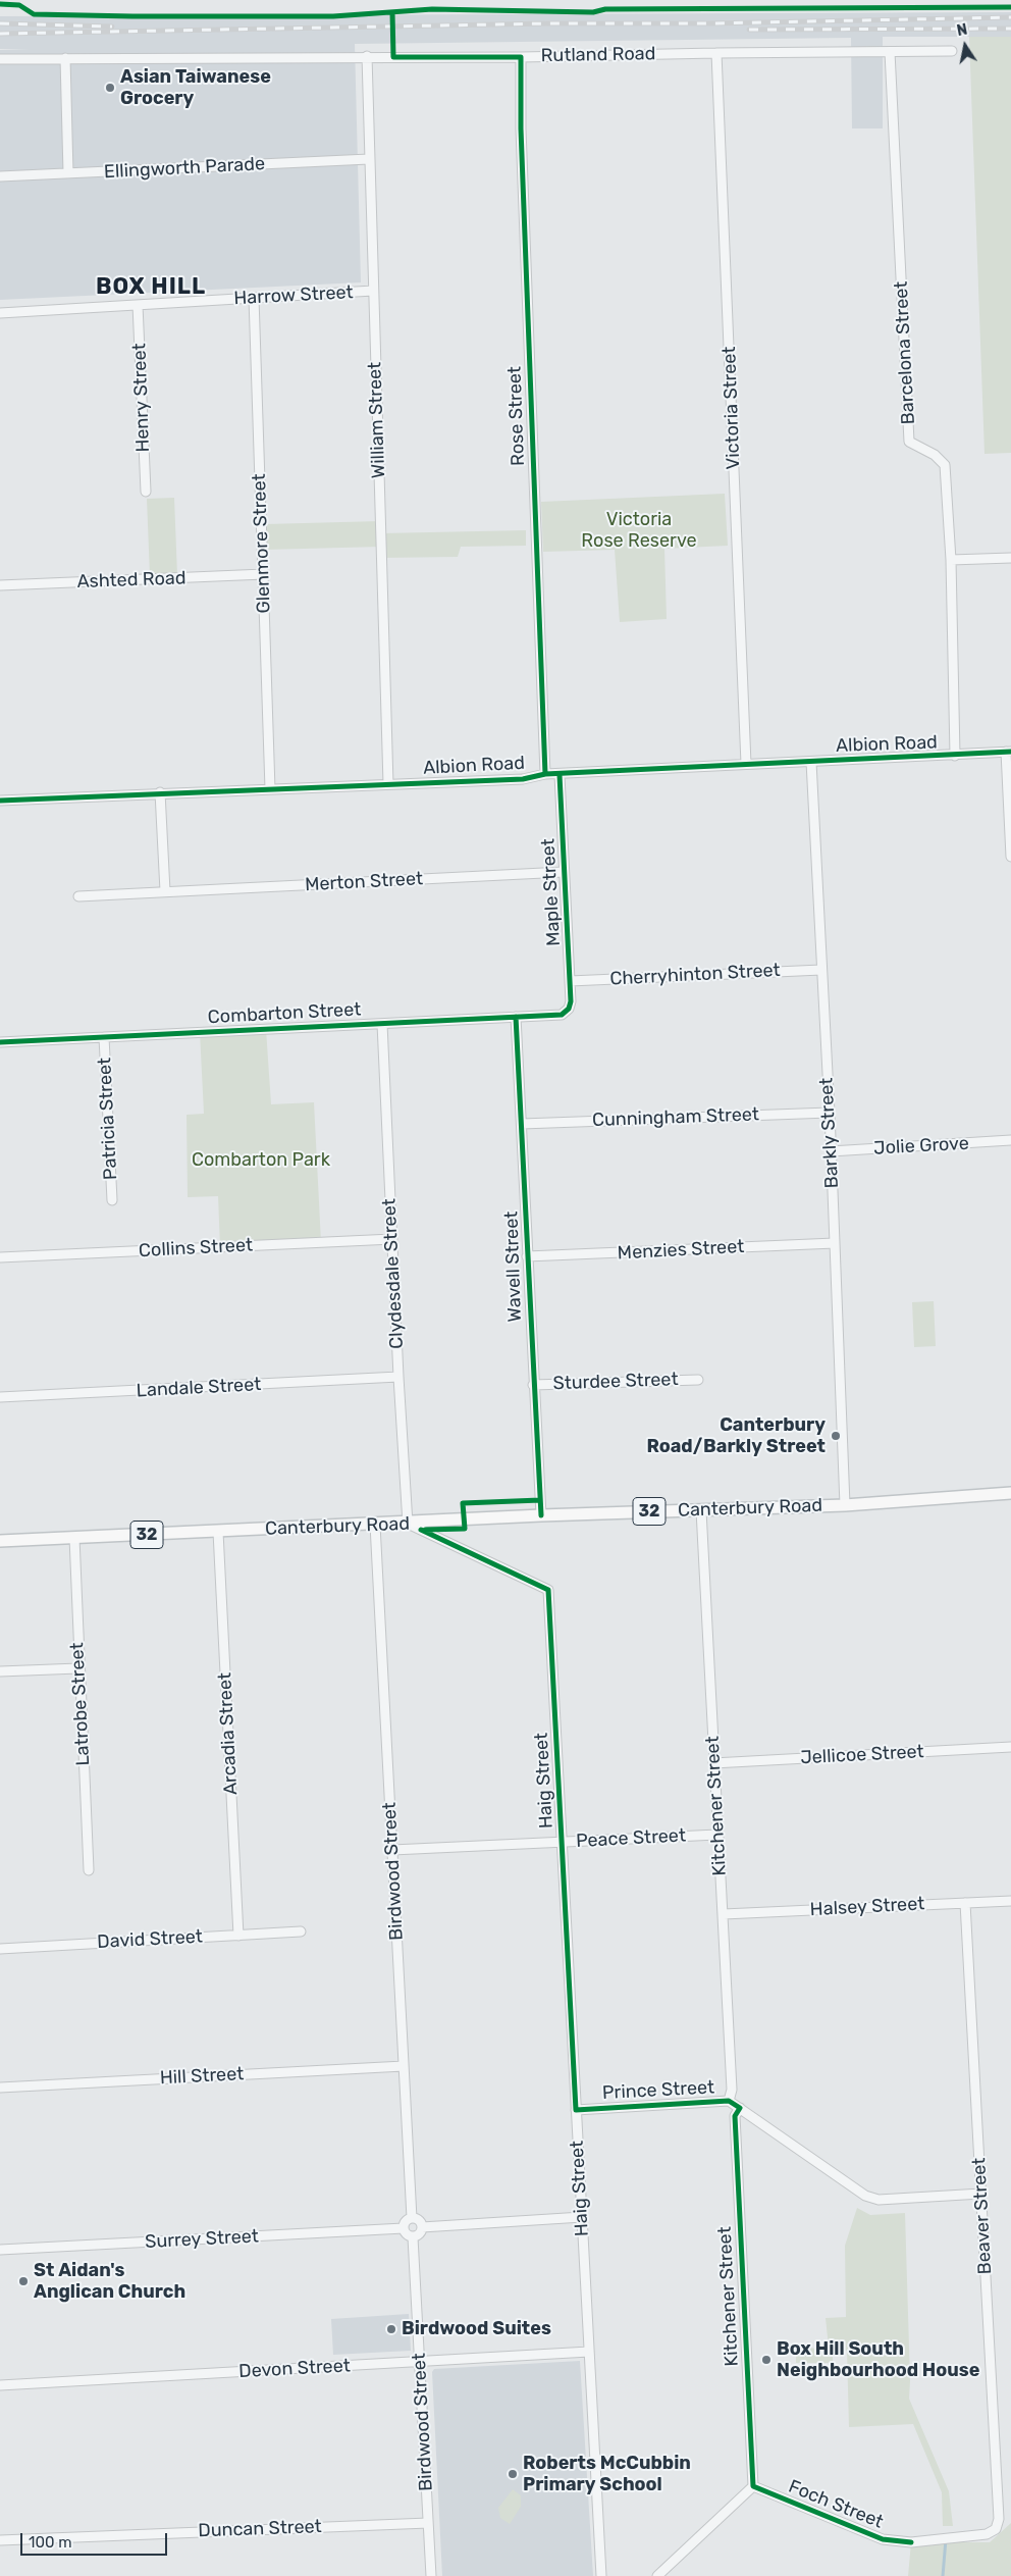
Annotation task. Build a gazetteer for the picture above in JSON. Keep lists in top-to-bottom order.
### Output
{
  "streets": {
    "main road": ["Canterbury Road", "32"],
    "street": [
      "Rutland Road",
      "Ellingworth Parade",
      "Harrow Street",
      "Barcelona Street",
      "Henry Street",
      "Victoria Street",
      "Rose Street",
      "William Street",
      "Glenmore Street",
      "Ashted Road",
      "Albion Road",
      "Merton Street",
      "Maple Street",
      "Cherryhinton Street",
      "Combarton Street",
      "Cunningham Street",
      "Patricia Street",
      "Barkly Street",
      "Jolie Grove",
      "Collins Street",
      "Menzies Street",
      "Wavell Street",
      "Clydesdale Street",
      "Sturdee Street",
      "Landale Street",
      "Latrobe Street",
      "Arcadia Street",
      "Jellicoe Street",
      "Haig Street",
      "Kitchener Street",
      "Peace Street",
      "Birdwood Street",
      "Halsey Street",
      "David Street",
      "Hill Street",
      "Prince Street",
      "Beaver Street",
      "Surrey Street",
      "Devon Street",
      "Foch Street",
      "Duncan Street"
    ]
  },
  "crossings": [
    ["Rutland Road", "Barcelona Street"],
    ["Rutland Road", "Victoria Street"],
    ["Rutland Road", "Rose Street"],
    ["Rutland Road", "William Street"],
    ["Ellingworth Parade", "William Street"],
    ["Harrow Street", "Henry Street"],
    ["Harrow Street", "William Street"],
    ["Harrow Street", "Glenmore Street"],
    ["Barcelona Street", "Albion Road"],
    ["Victoria Street", "Albion Road"],
    ["Rose Street", "Albion Road"],
    ["William Street", "Albion Road"],
    ["Glenmore Street", "Ashted Road"],
    ["Glenmore Street", "Albion Road"],
    ["Albion Road", "Maple Street"],
    ["Albion Road", "Barkly Street"],
    ["Merton Street", "Maple Street"],
    ["Maple Street", "Cherryhinton Street"],
    ["Maple Street", "Combarton Street"],
    ["Cherryhinton Street", "Barkly Street"],
    ["Combarton Street", "Patricia Street"],
    ["Combarton Street", "Wavell Street"],
    ["Combarton Street", "Clydesdale Street"],
    ["Cunningham Street", "Barkly Street"],
    ["Cunningham Street", "Wavell Street"],
    ["Barkly Street", "Jolie Grove"],
    ["Barkly Street", "Menzies Street"],
    ["Barkly Street", "Canterbury Road"],
    ["Collins Street", "Clydesdale Street"],
    ["Menzies Street", "Wavell Street"],
    ["Wavell Street", "Sturdee Street"],
    ["Wavell Street", "Canterbury Road"],
    ["Clydesdale Street", "Landale Street"],
    ["Clydesdale Street", "Canterbury Road"],
    ["Clydesdale Street", "Haig Street"],
    ["Canterbury Road", "Latrobe Street"],
    ["Canterbury Road", "Arcadia Street"],
    ["Canterbury Road", "Haig Street"],
    ["Canterbury Road", "Kitchener Street"],
    ["Canterbury Road", "Birdwood Street"],
    ["Arcadia Street", "David Street"],
    ["Jellicoe Street", "Kitchener Street"],
    ["Haig Street", "Peace Street"],
    ["Haig Street", "Prince Street"],
    ["Haig Street", "Devon Street"],
    ["Kitchener Street", "Peace Street"],
    ["Kitchener Street", "Halsey Street"],
    ["Kitchener Street", "Prince Street"],
    ["Kitchener Street", "Foch Street"],
    ["Peace Street", "Birdwood Street"],
    ["Birdwood Street", "Hill Street"],
    ["Birdwood Street", "Surrey Street"],
    ["Birdwood Street", "Devon Street"],
    ["Birdwood Street", "Duncan Street"],
    ["Halsey Street", "Beaver Street"],
    ["Prince Street", "Beaver Street"],
    ["Beaver Street", "Foch Street"]
  ],
  "districts": ["BOX HILL"],
  "parks": ["Victoria Rose Reserve", "Combarton Park"],
  "places": [
    "Asian Taiwanese Grocery",
    "Canterbury Road/Barkly Street",
    "St Aidan's Anglican Church",
    "Birdwood Suites",
    "Box Hill South Neighbourhood House",
    "Roberts McCubbin Primary School"
  ],
  "scale_bar": "100 m",
  "north": "top"
}
